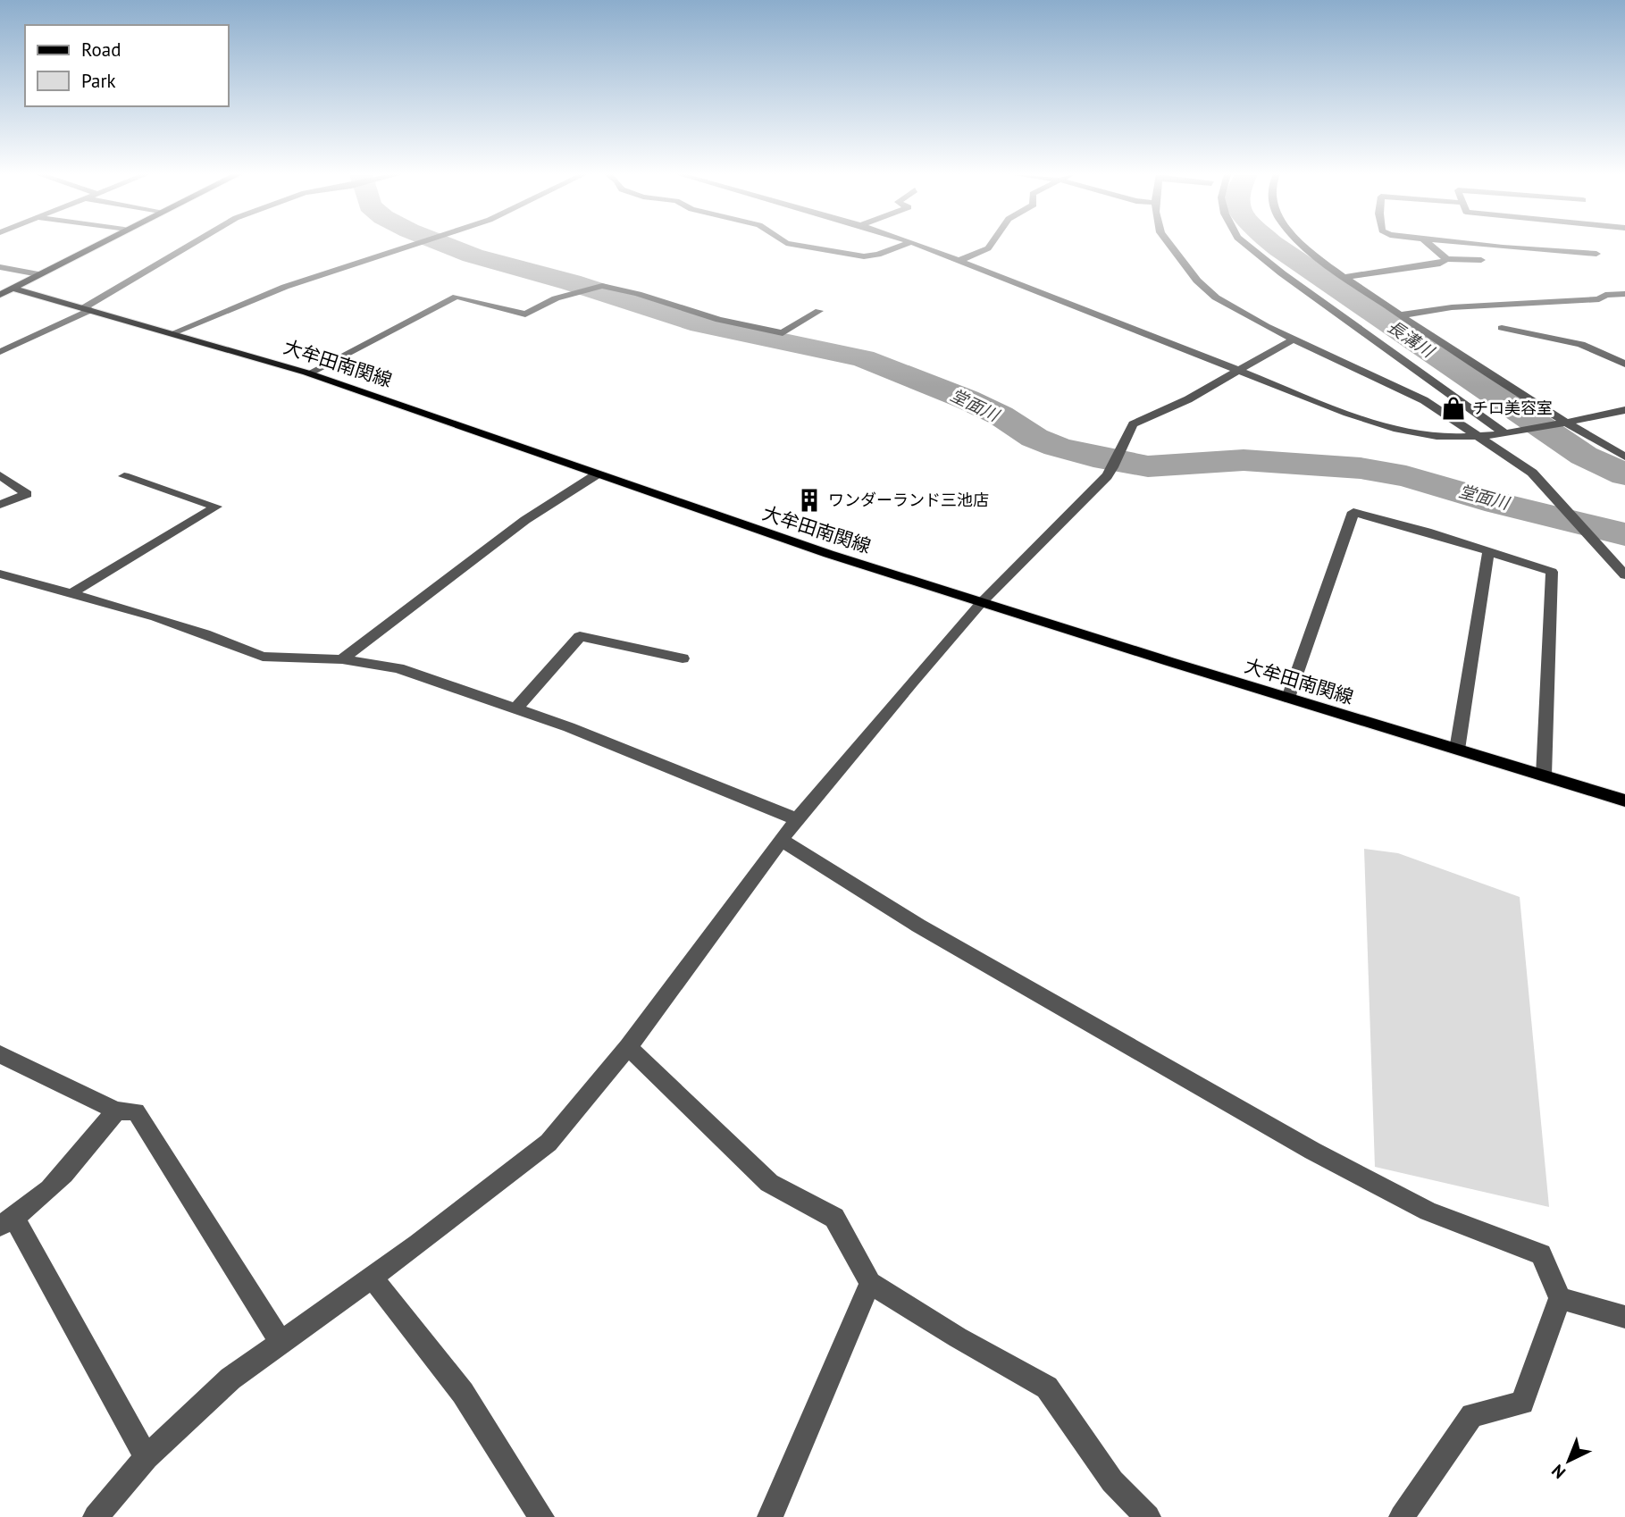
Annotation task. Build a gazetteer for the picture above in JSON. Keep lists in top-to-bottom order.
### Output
{
  "streets": {
    "main road": ["大牟田南関線"]
  },
  "water": ["長溝川", "堂面川"],
  "places": {
    "shop": ["チロ美容室"],
    "building": ["ワンダーランド三池店"]
  },
  "legend": ["Road", "Park"],
  "north": "bottom left"
}
